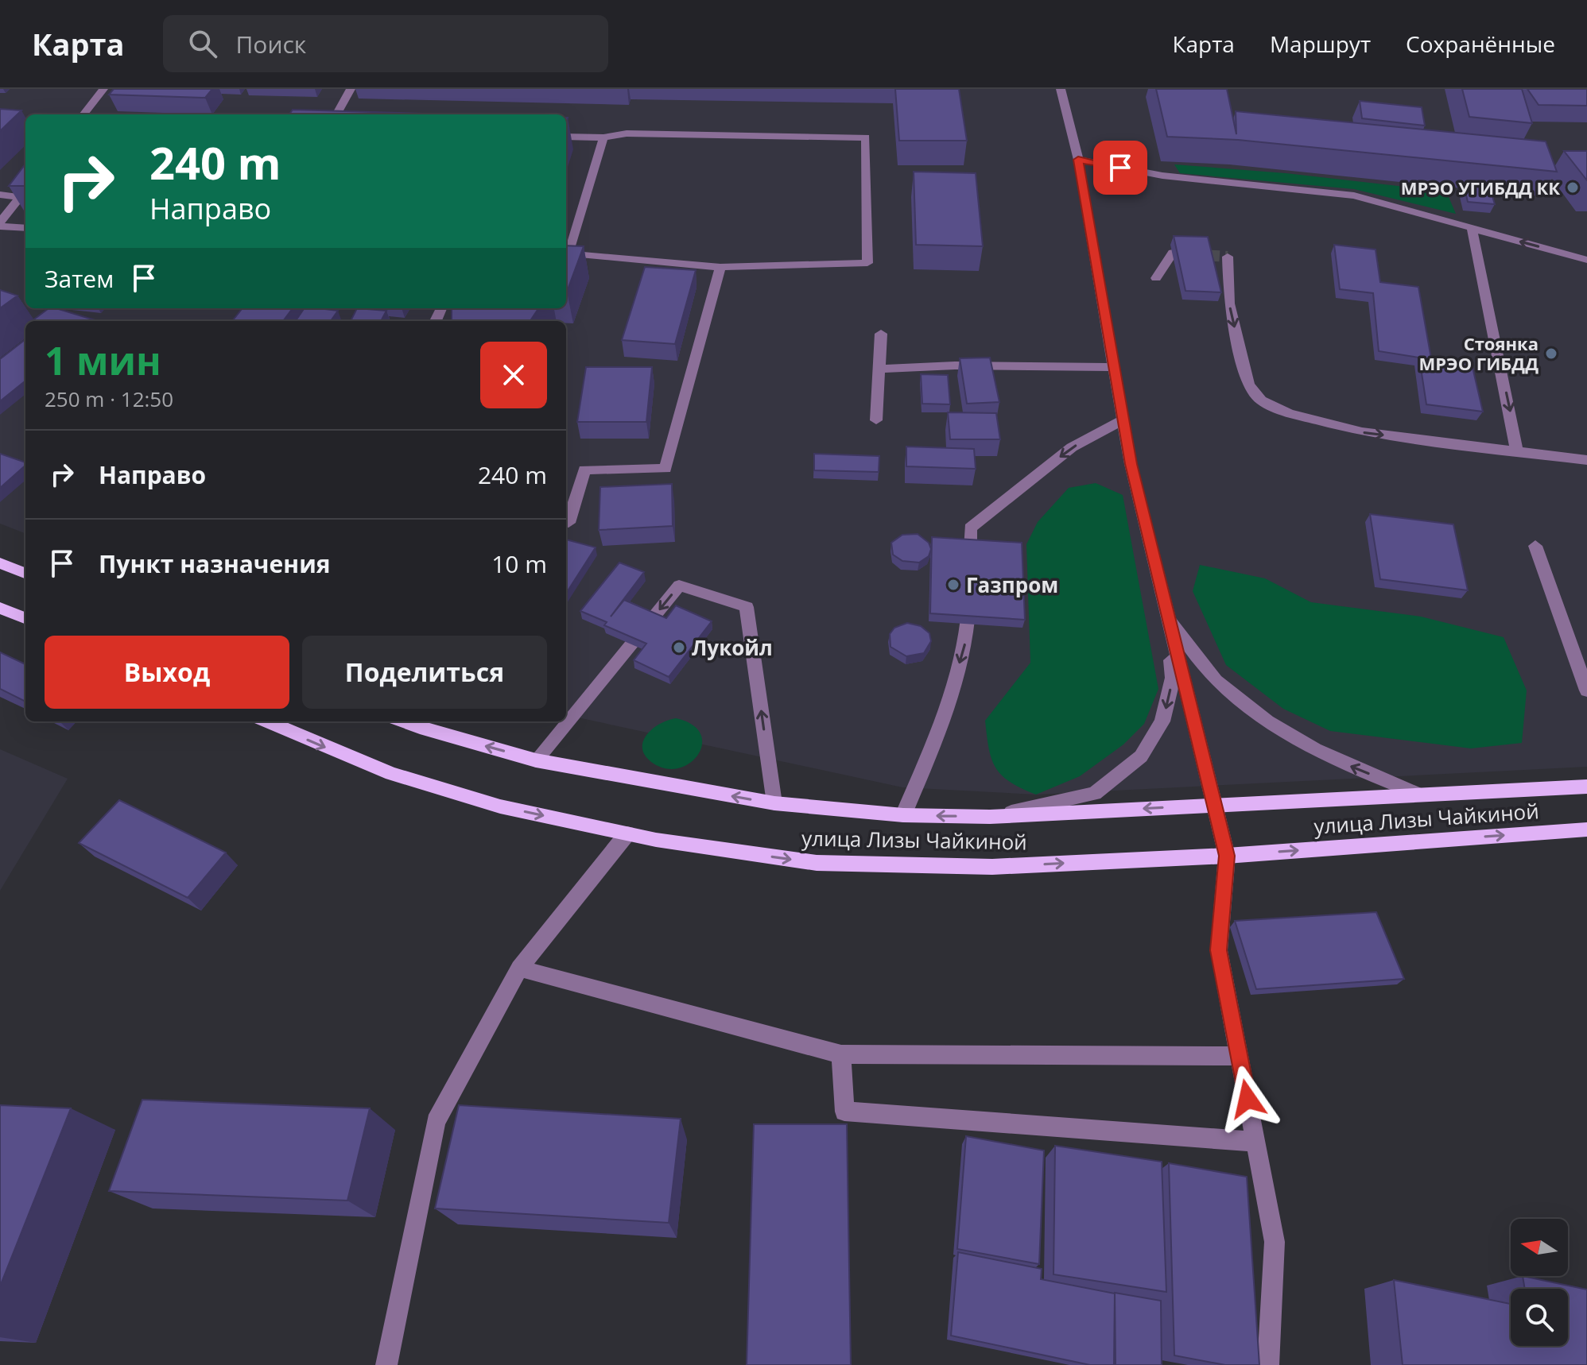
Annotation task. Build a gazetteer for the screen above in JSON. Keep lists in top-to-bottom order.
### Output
{
  "streets": {
    "main road": ["улица Лизы Чайкиной"]
  },
  "places": [
    "МРЭО УГИБДД КК",
    "Стоянка МРЭО ГИБДД",
    "Газпром",
    "Лукойл"
  ],
  "north": "left",
  "page": {
    "header": "Карта",
    "search": "Поиск",
    "nav": ["Карта", "Маршрут", "Сохранённые"],
    "turn": ["240 m", "Направо"],
    "then": "Затем",
    "heading": ["1 мин", "250 m · 12:50"],
    "list": [
      {
        "name": "Направо",
        "value": "240 m"
      },
      {
        "name": "Пункт назначения",
        "value": "10 m"
      }
    ],
    "buttons": ["Выход", "Поделиться"]
  }
}
